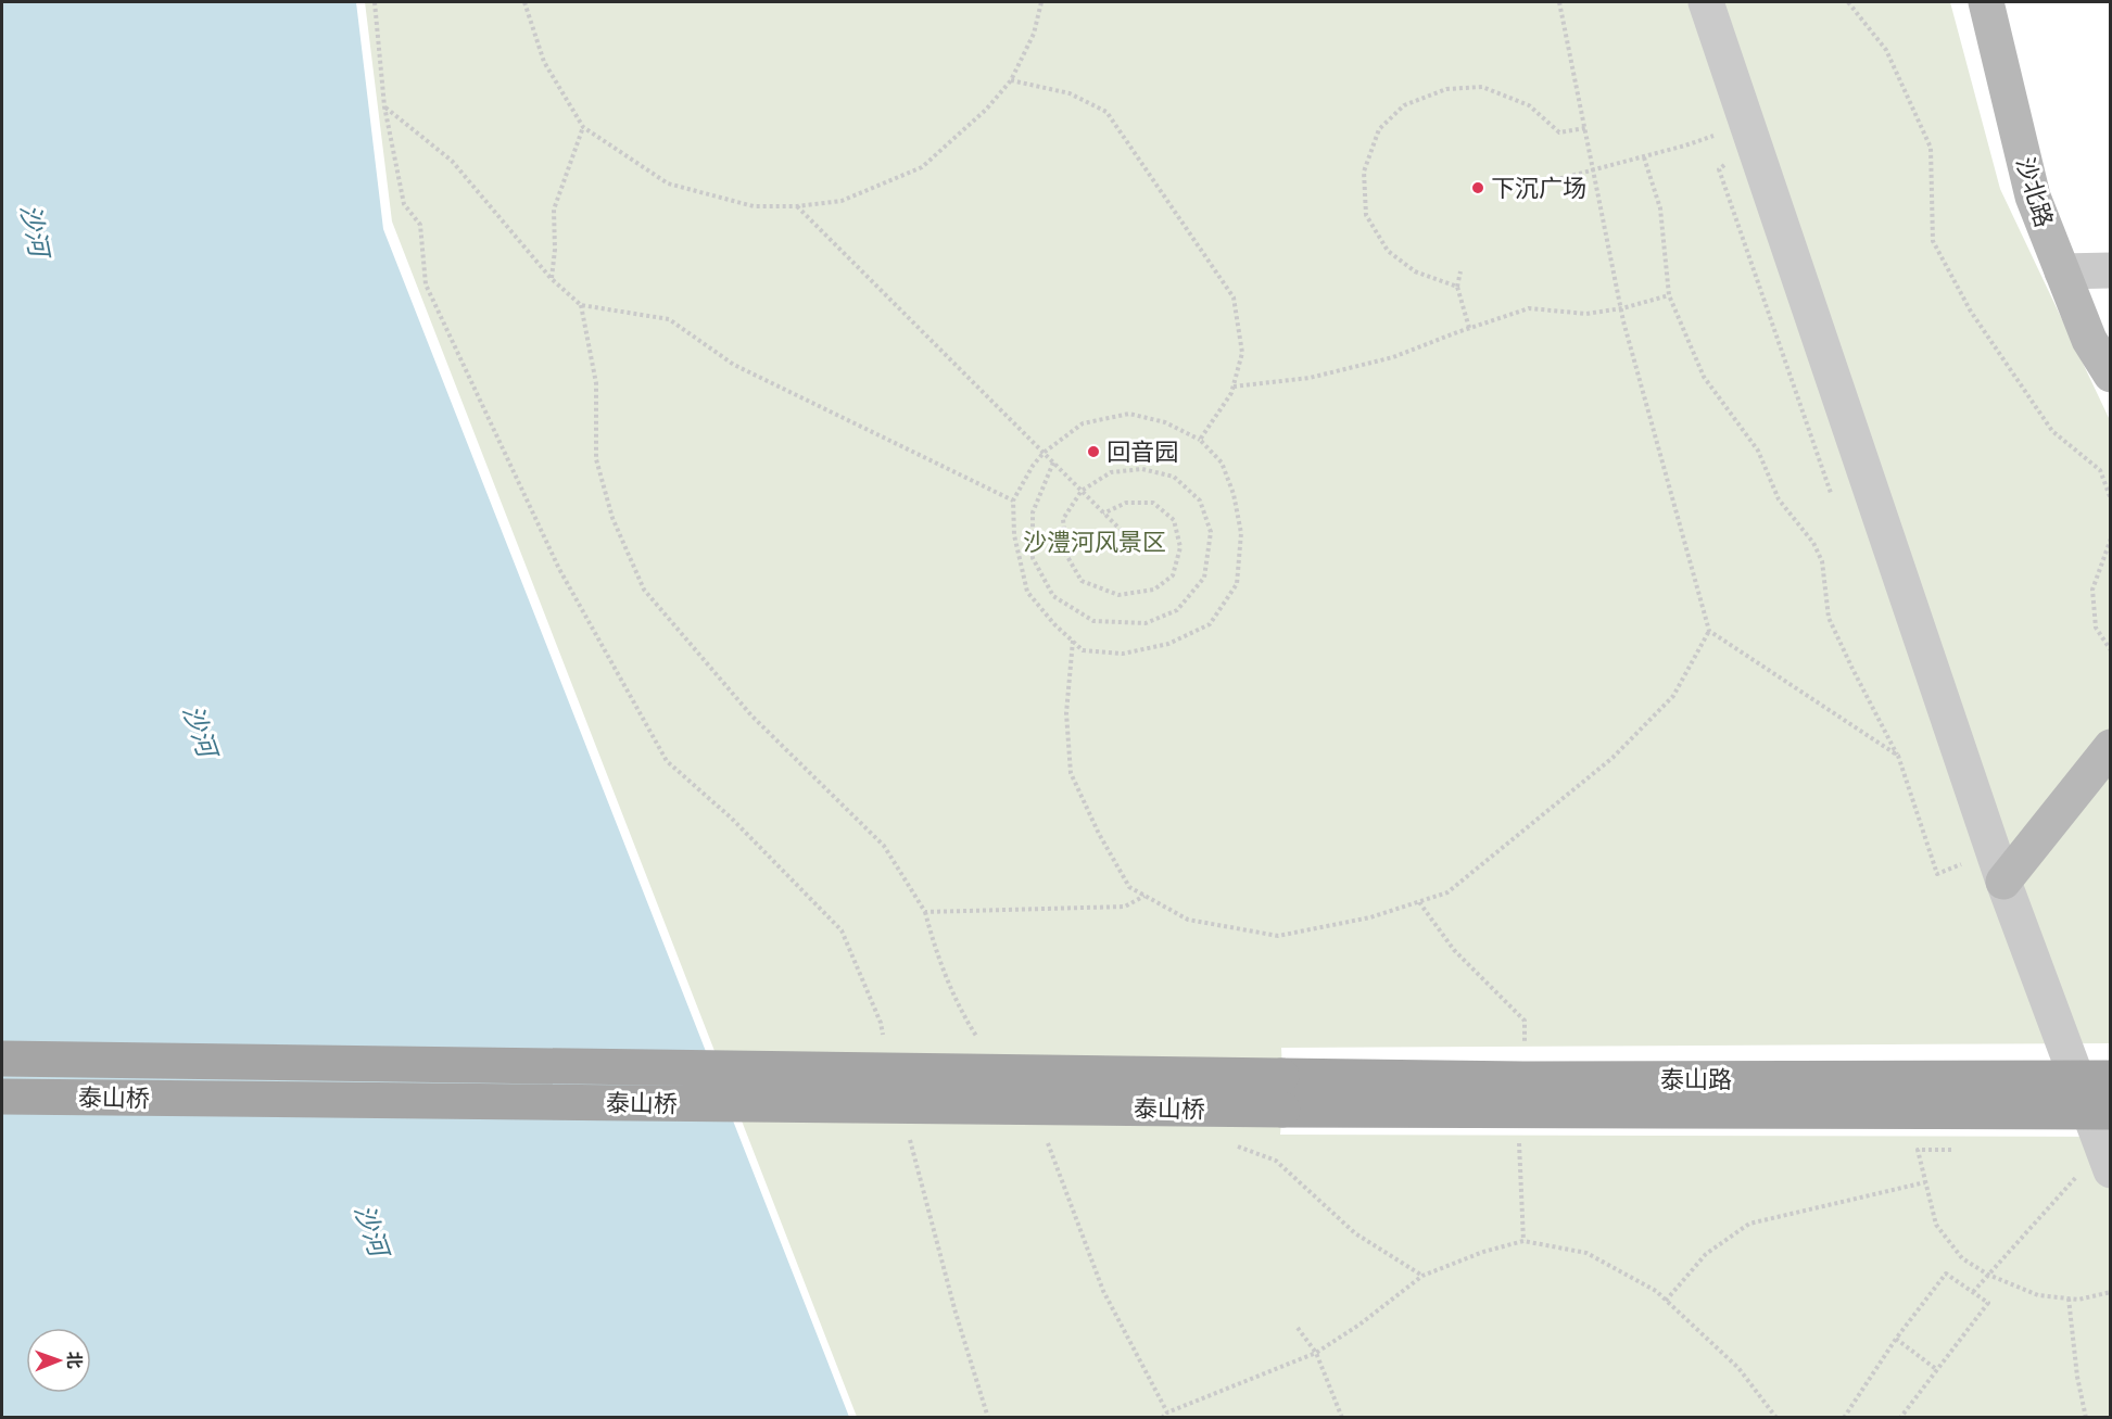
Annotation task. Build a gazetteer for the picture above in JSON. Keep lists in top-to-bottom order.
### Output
{
  "streets": {
    "main road": ["泰山路", "泰山桥"],
    "street": ["沙北路"]
  },
  "crossings": [
    ["泰山路", "泰山桥"]
  ],
  "water": ["沙河"],
  "parks": ["沙澧河风景区"],
  "places": ["下沉广场", "回音园"],
  "north": "right"
}
